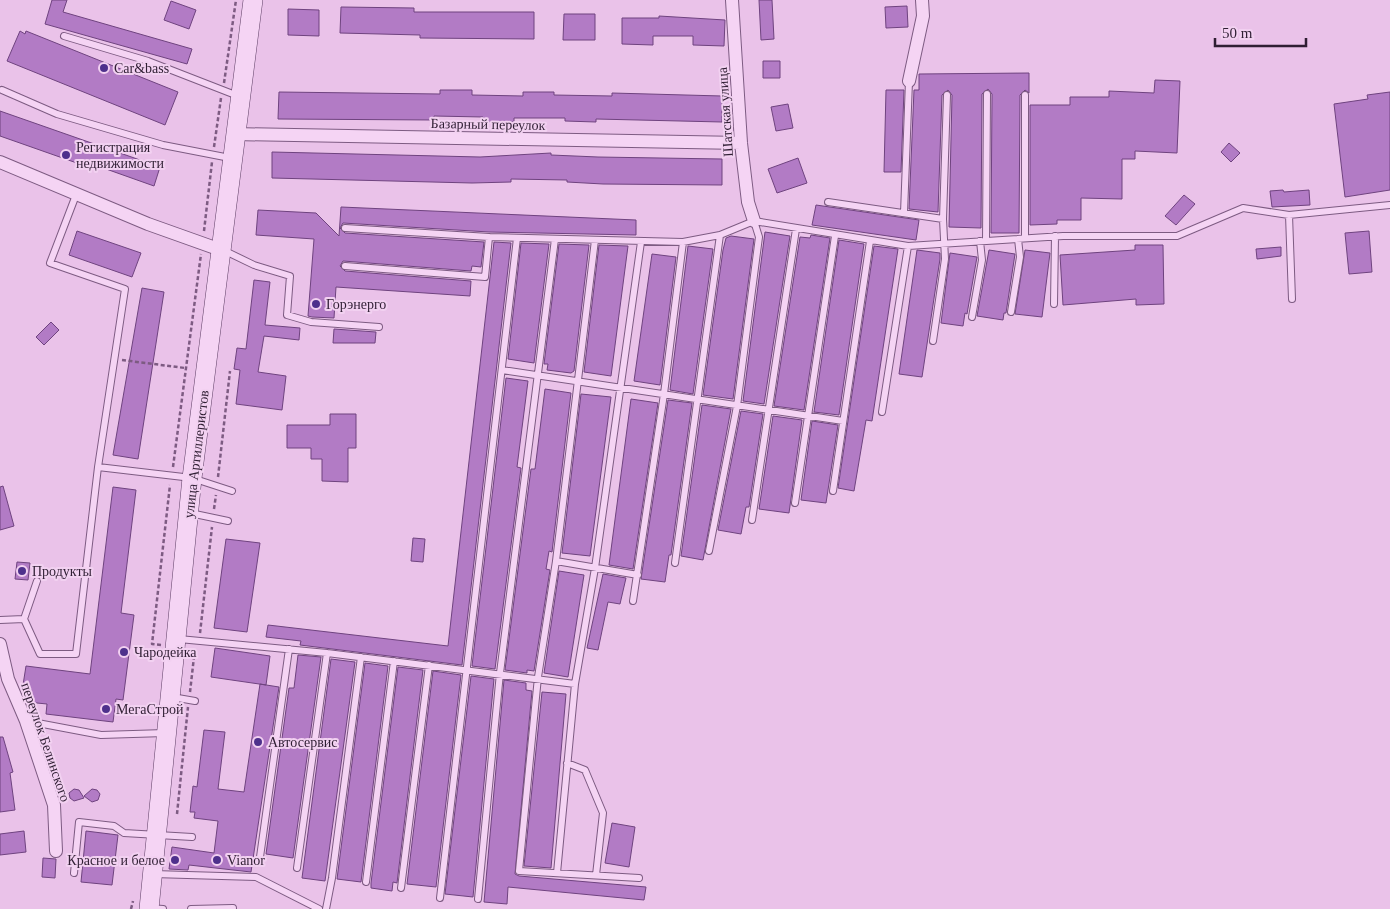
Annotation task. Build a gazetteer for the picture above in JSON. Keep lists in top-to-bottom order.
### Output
{
  "streets": {
    "street": [
      "Шатская улица",
      "Базарный переулок",
      "улица Артиллеристов",
      "переулок Белинского"
    ]
  },
  "crossings": [
    ["Шатская улица", "Базарный переулок"],
    ["Базарный переулок", "улица Артиллеристов"]
  ],
  "places": [
    "Car&bass",
    "Регистрация недвижимости",
    "Горэнерго",
    "Продукты",
    "Чародейка",
    "МегаСтрой",
    "Автосервис",
    "Красное и белое",
    "Vianor"
  ],
  "scale_bar": "50 m"
}
